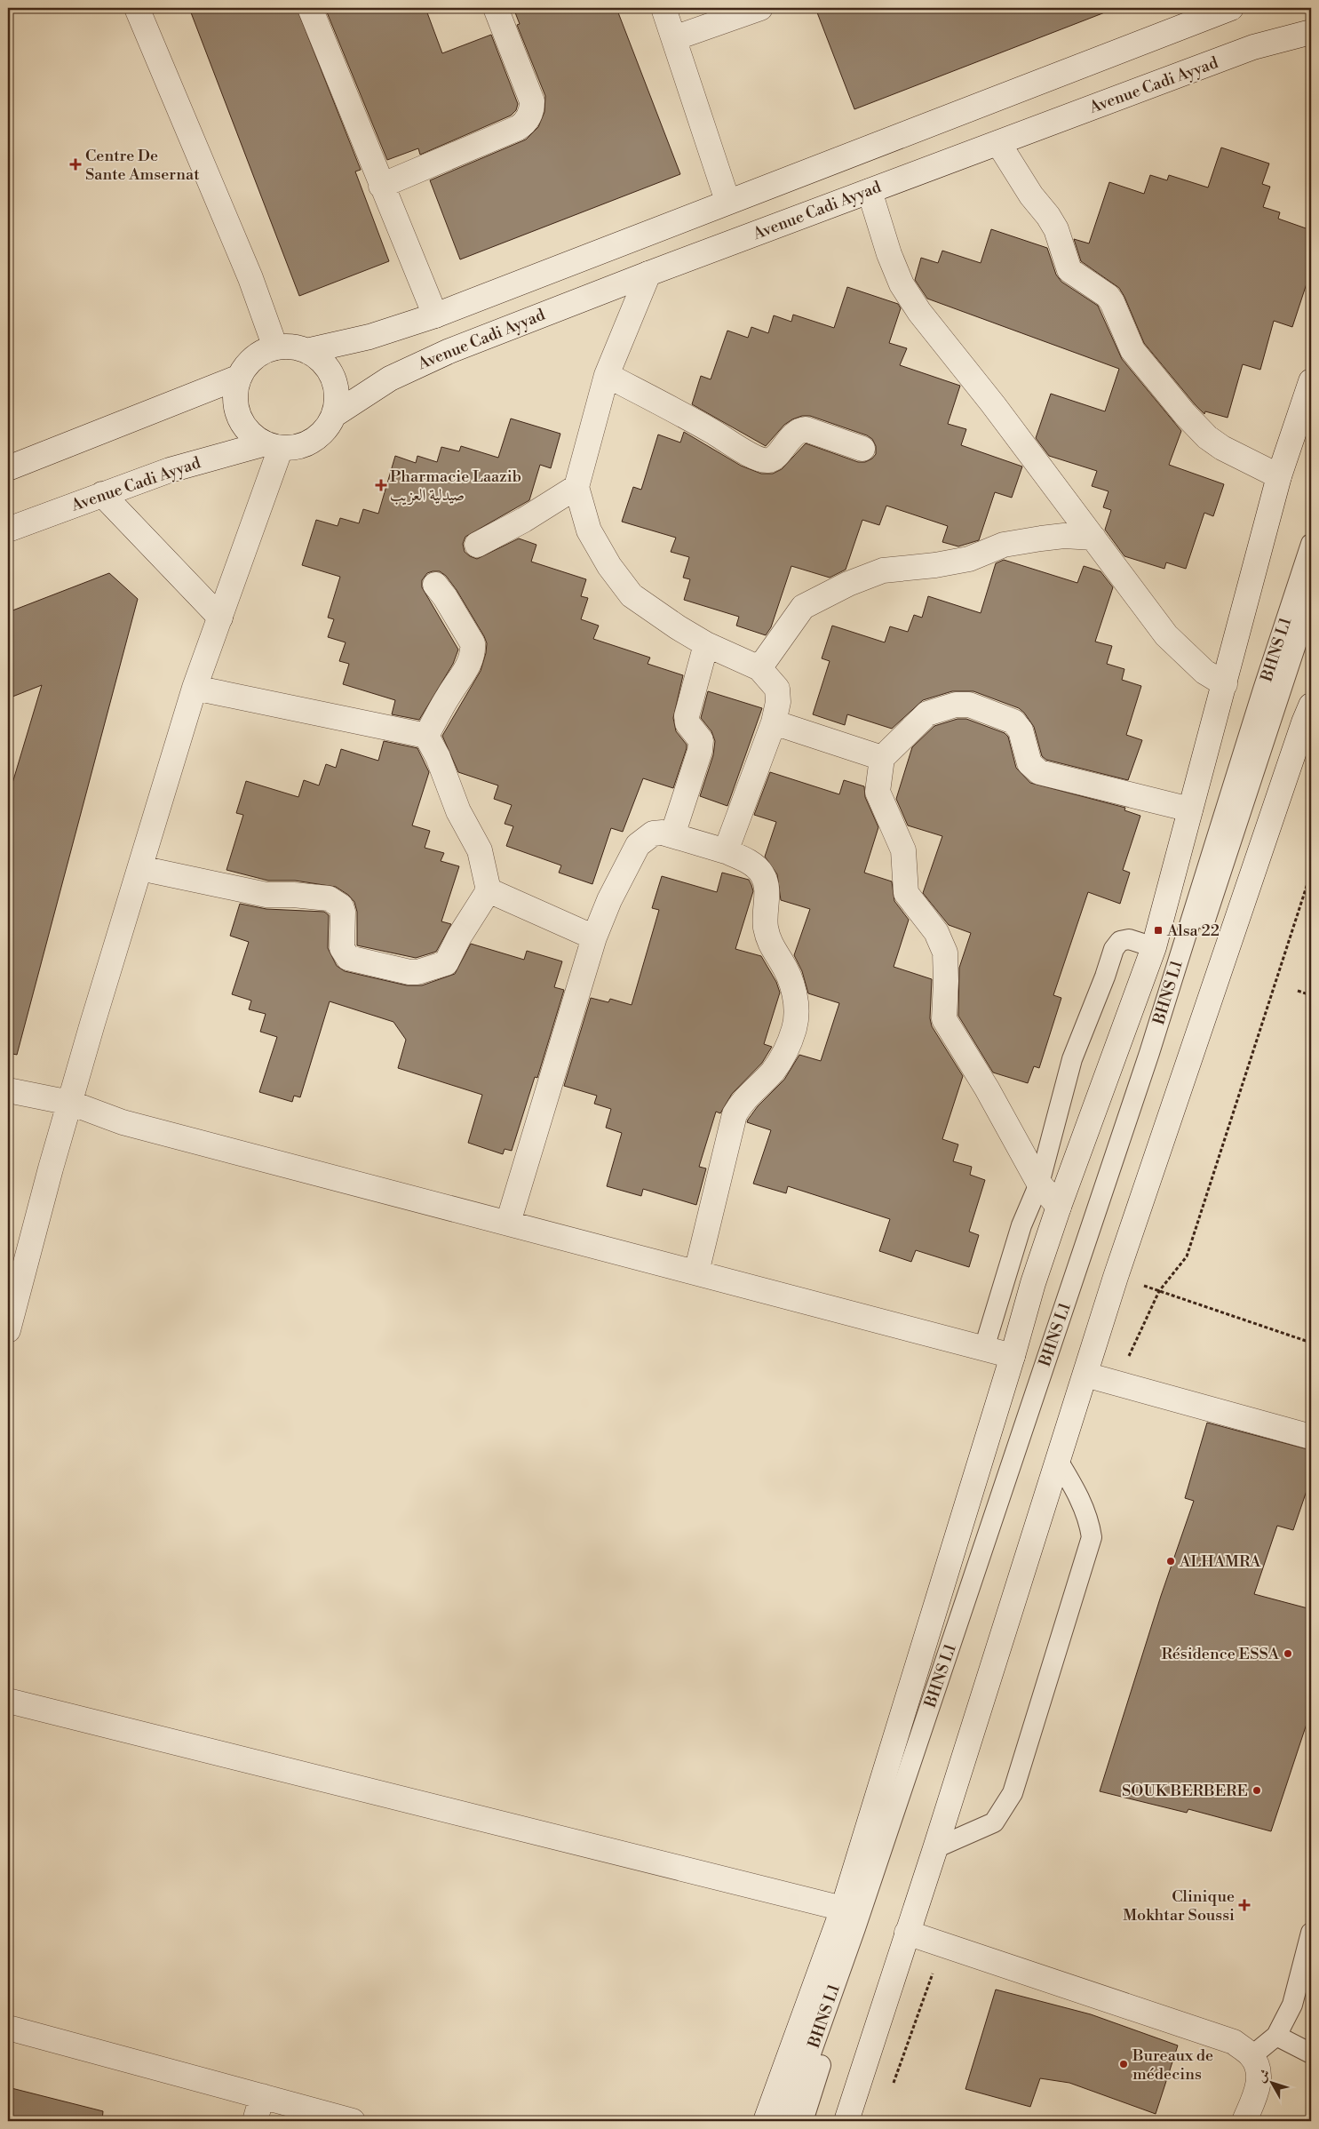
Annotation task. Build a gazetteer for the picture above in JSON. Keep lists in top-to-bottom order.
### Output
{
  "streets": {
    "street": ["Avenue Cadi Ayyad"],
    "lane": ["BHNS L1"]
  },
  "places": {
    "health": ["Centre De Sante Amsernat", "Pharmacie Laazib صيدلية العزيب", "Clinique Mokhtar Soussi"],
    "transit": ["Alsa 22"],
    "other": [
      "ALHAMRA",
      "Résidence ESSA",
      "SOUK BERBERE",
      "Bureaux de médecins"
    ]
  },
  "north": "top left"
}
